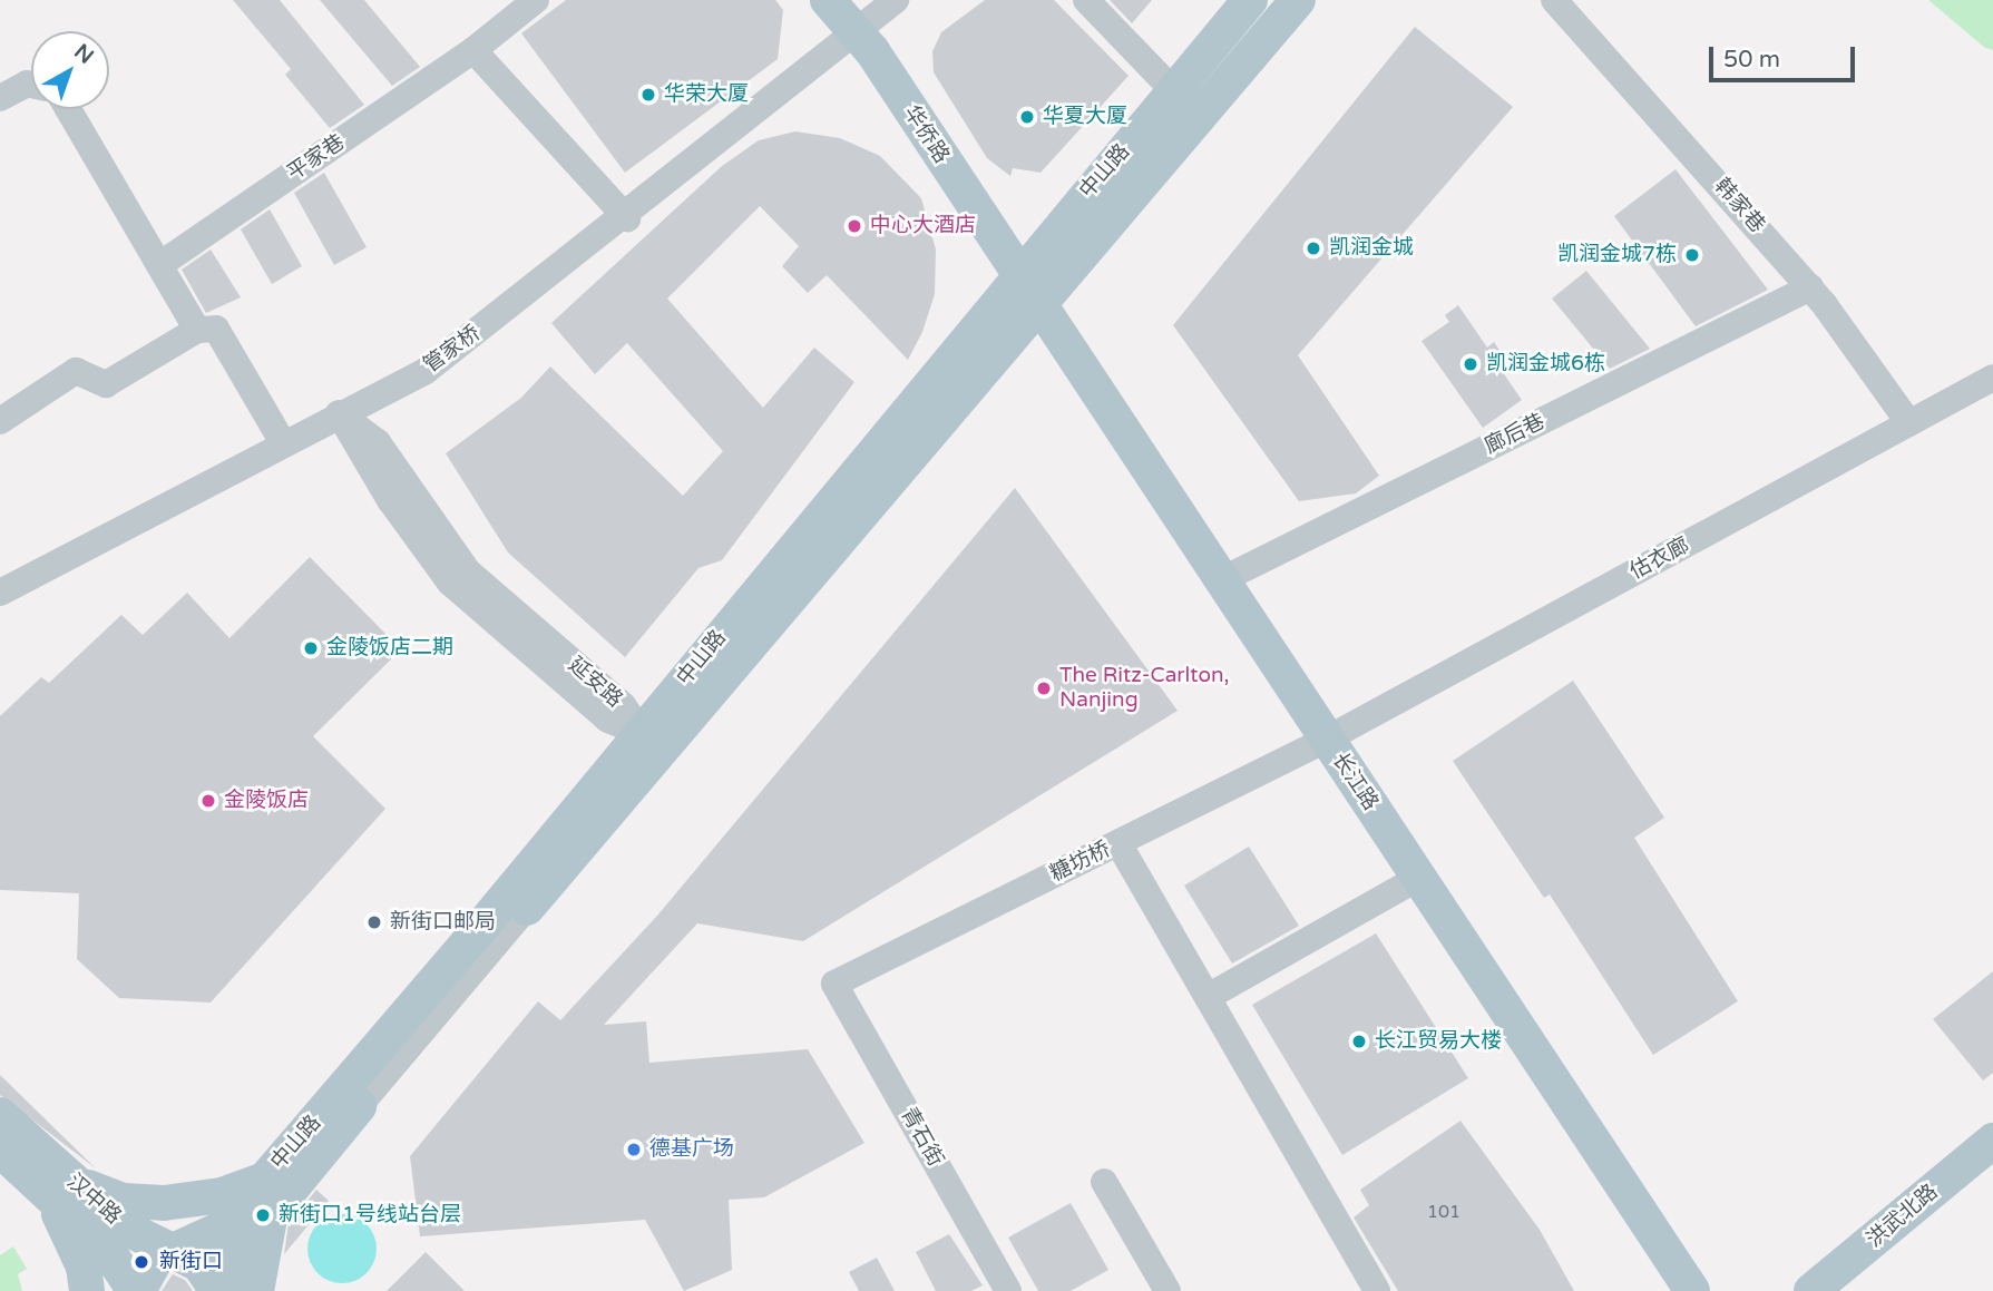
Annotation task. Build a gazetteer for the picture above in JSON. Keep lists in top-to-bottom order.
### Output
{
  "streets": {
    "main road": [
      "华侨路",
      "中山路",
      "长江路",
      "汉中路",
      "洪武北路"
    ],
    "street": [
      "平家巷",
      "韩家巷",
      "管家桥",
      "廊后巷",
      "估衣廊",
      "延安路",
      "糖坊桥",
      "青石街"
    ]
  },
  "crossings": [
    ["华侨路", "中山路"],
    ["华侨路", "管家桥"],
    ["华侨路", "长江路"],
    ["中山路", "延安路"],
    ["中山路", "长江路"],
    ["中山路", "汉中路"],
    ["韩家巷", "廊后巷"],
    ["韩家巷", "估衣廊"],
    ["管家桥", "延安路"],
    ["廊后巷", "长江路"],
    ["估衣廊", "长江路"],
    ["估衣廊", "糖坊桥"],
    ["长江路", "糖坊桥"],
    ["糖坊桥", "青石街"]
  ],
  "places": [
    "华荣大厦",
    "华夏大厦",
    "中心大酒店",
    "凯润金城",
    "凯润金城7栋",
    "凯润金城6栋",
    "金陵饭店二期",
    "The Ritz-Carlton, Nanjing",
    "金陵饭店",
    "新街口邮局",
    "长江贸易大楼",
    "德基广场",
    "新街口1号线站台层",
    "新街口"
  ],
  "house_numbers": ["101"],
  "scale_bar": "50 m",
  "north": "top right"
}
